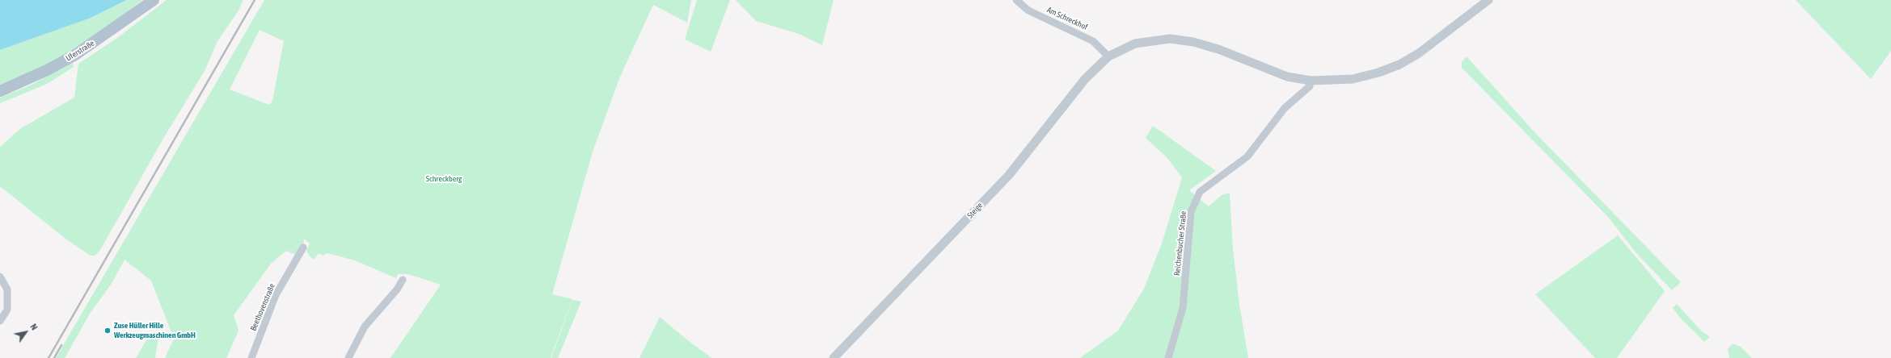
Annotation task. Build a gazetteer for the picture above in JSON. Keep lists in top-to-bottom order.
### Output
{
  "streets": {
    "main road": ["Uferstraße"],
    "street": [
      "Am Schreckhof",
      "Steige",
      "Reichenbucher Straße",
      "Beethovenstraße"
    ]
  },
  "crossings": [
    ["Am Schreckhof", "Steige"],
    ["Steige", "Reichenbucher Straße"]
  ],
  "parks": ["Schreckberg"],
  "places": ["Zuse Hüller Hille Werkzeugmaschinen GmbH"],
  "north": "top right"
}
